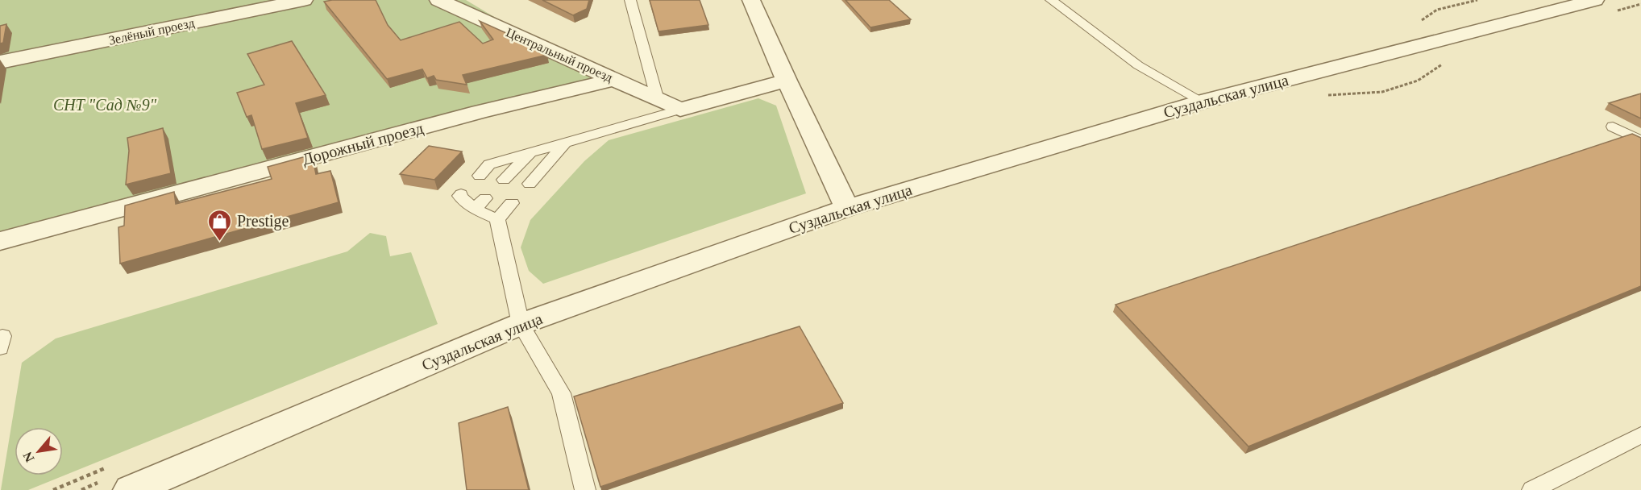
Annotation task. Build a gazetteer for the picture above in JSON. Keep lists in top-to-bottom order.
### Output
{
  "streets": {
    "street": [
      "Зелёный проезд",
      "Центральный проезд",
      "Суздальская улица",
      "Дорожный проезд"
    ]
  },
  "crossings": [
    ["Центральный проезд", "Дорожный проезд"]
  ],
  "parks": ["СНТ \"Сад №9\""],
  "places": {
    "shop": ["Prestige"]
  },
  "north": "bottom left"
}
